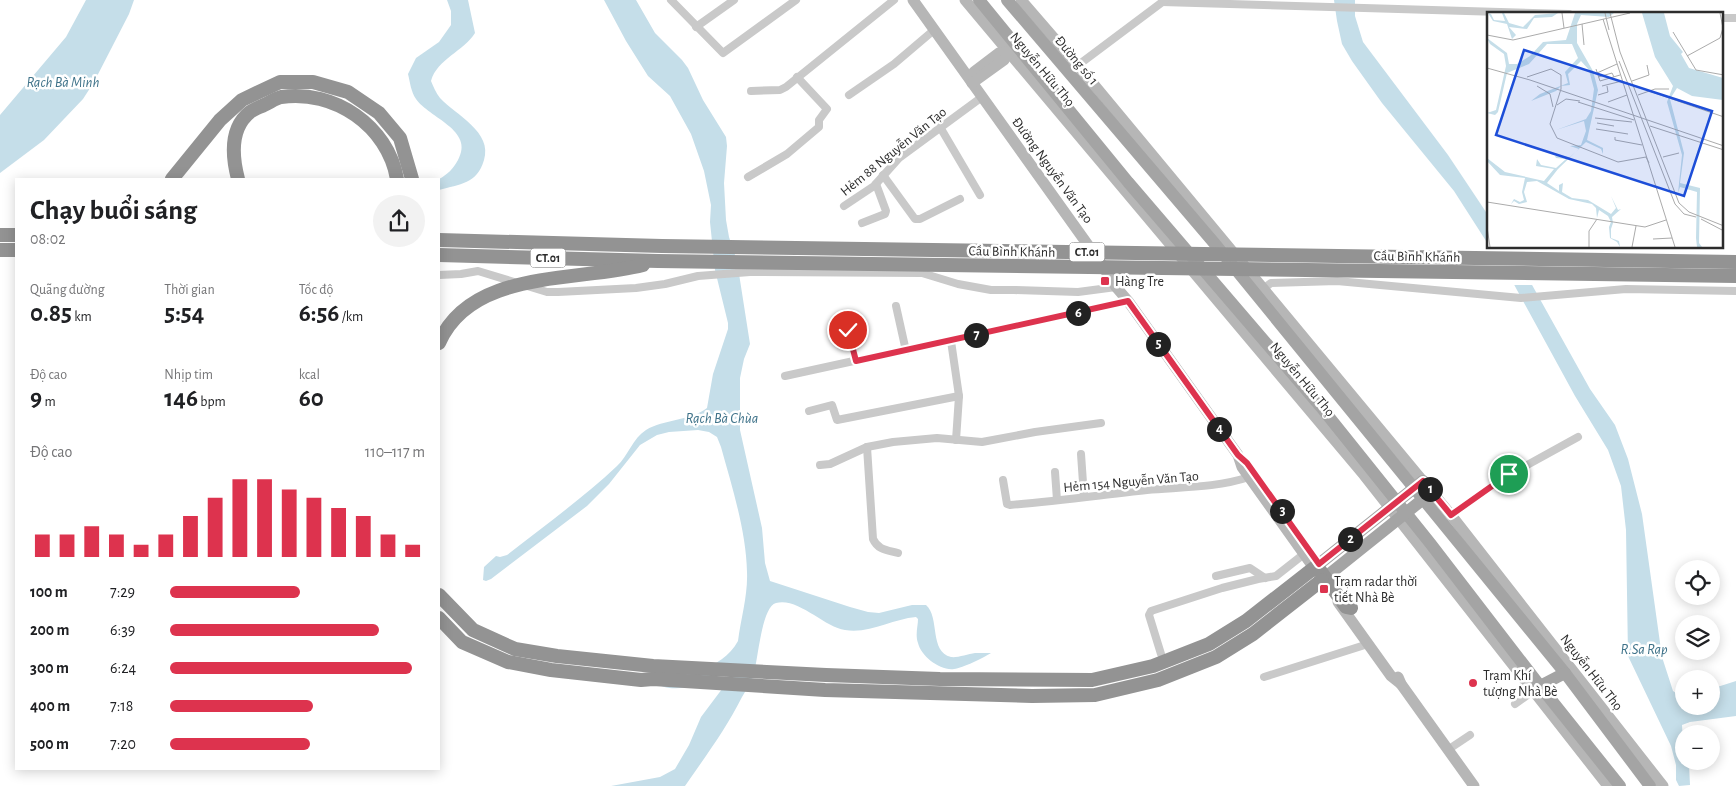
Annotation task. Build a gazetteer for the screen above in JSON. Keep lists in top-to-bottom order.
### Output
{
  "streets": {
    "highway": ["Cầu Bình Khánh", "CT.01"],
    "main road": ["Đường số 1", "Nguyễn Hữu Thọ", "Đường Nguyễn Văn Tạo"],
    "street": ["Hẻm 88 Nguyễn Văn Tạo", "Hẻm 154 Nguyễn Văn Tạo"]
  },
  "crossings": [
    ["Đường số 1", "Nguyễn Hữu Thọ"],
    ["Hẻm 88 Nguyễn Văn Tạo", "Đường Nguyễn Văn Tạo"],
    ["Đường Nguyễn Văn Tạo", "Hẻm 154 Nguyễn Văn Tạo"],
    ["Cầu Bình Khánh", "CT.01"]
  ],
  "water": ["Rạch Bà Minh", "Rạch Bà Chùa", "R.Sa Rạp"],
  "places": {
    "transit": ["Hàng Tre", "Trạm radar thời tiết Nhà Bè"],
    "other": ["Trạm Khí tượng Nhà Bè"]
  },
  "page": {
    "heading": ["Chạy buổi sáng", "08:02"],
    "stats": [
      ["Quãng đường", "0.85 km"],
      ["Thời gian", "5:54"],
      ["Tốc độ", "6:56 /km"],
      ["Độ cao", "9 m"],
      ["Nhịp tim", "146 bpm"],
      ["kcal", "60"]
    ],
    "pins": [
      "6",
      "7",
      "5",
      "4",
      "1",
      "3",
      "2"
    ],
    "chart": ["Độ cao", "110–117 m"],
    "map_buttons": ["+", "−"],
    "list": [
      {
        "name": "100 m",
        "note": "7:29"
      },
      {
        "name": "200 m",
        "note": "6:39"
      },
      {
        "name": "300 m",
        "note": "6:24"
      },
      {
        "name": "400 m",
        "note": "7:18"
      },
      {
        "name": "500 m",
        "note": "7:20"
      }
    ]
  }
}
